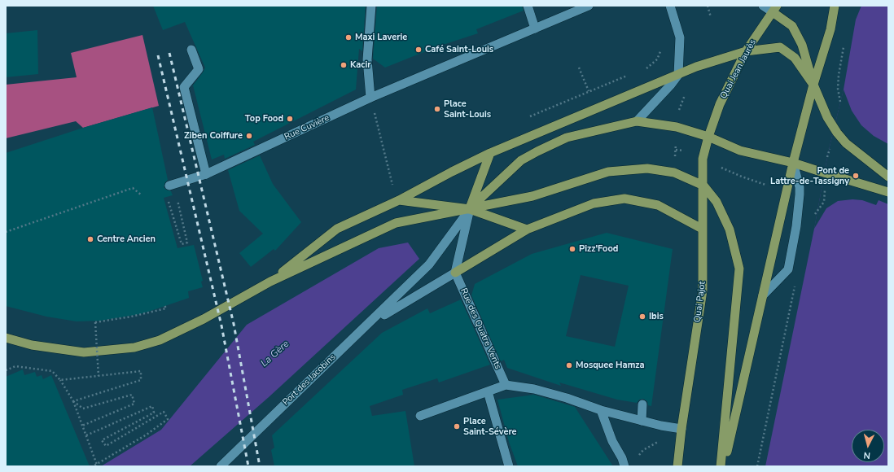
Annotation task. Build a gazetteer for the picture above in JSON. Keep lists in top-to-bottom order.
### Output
{
  "streets": {
    "main road": ["Quai Jean Jaurès", "Quai Pajot"],
    "street": ["Rue Cuvière", "Rue des Quatre Vents", "Port des Jacobins"]
  },
  "crossings": [
    ["Quai Jean Jaurès", "Quai Pajot"]
  ],
  "water": ["La Gère"],
  "places": [
    "Maxi Laverie",
    "Café Saint-Louis",
    "Kacir",
    "Place Saint-Louis",
    "Top Food",
    "Ziben Coiffure",
    "Pont de Lattre-de-Tassigny",
    "Centre Ancien",
    "Pizz'Food",
    "Ibis",
    "Mosquee Hamza",
    "Place Saint-Sévère"
  ],
  "north": "bottom"
}
